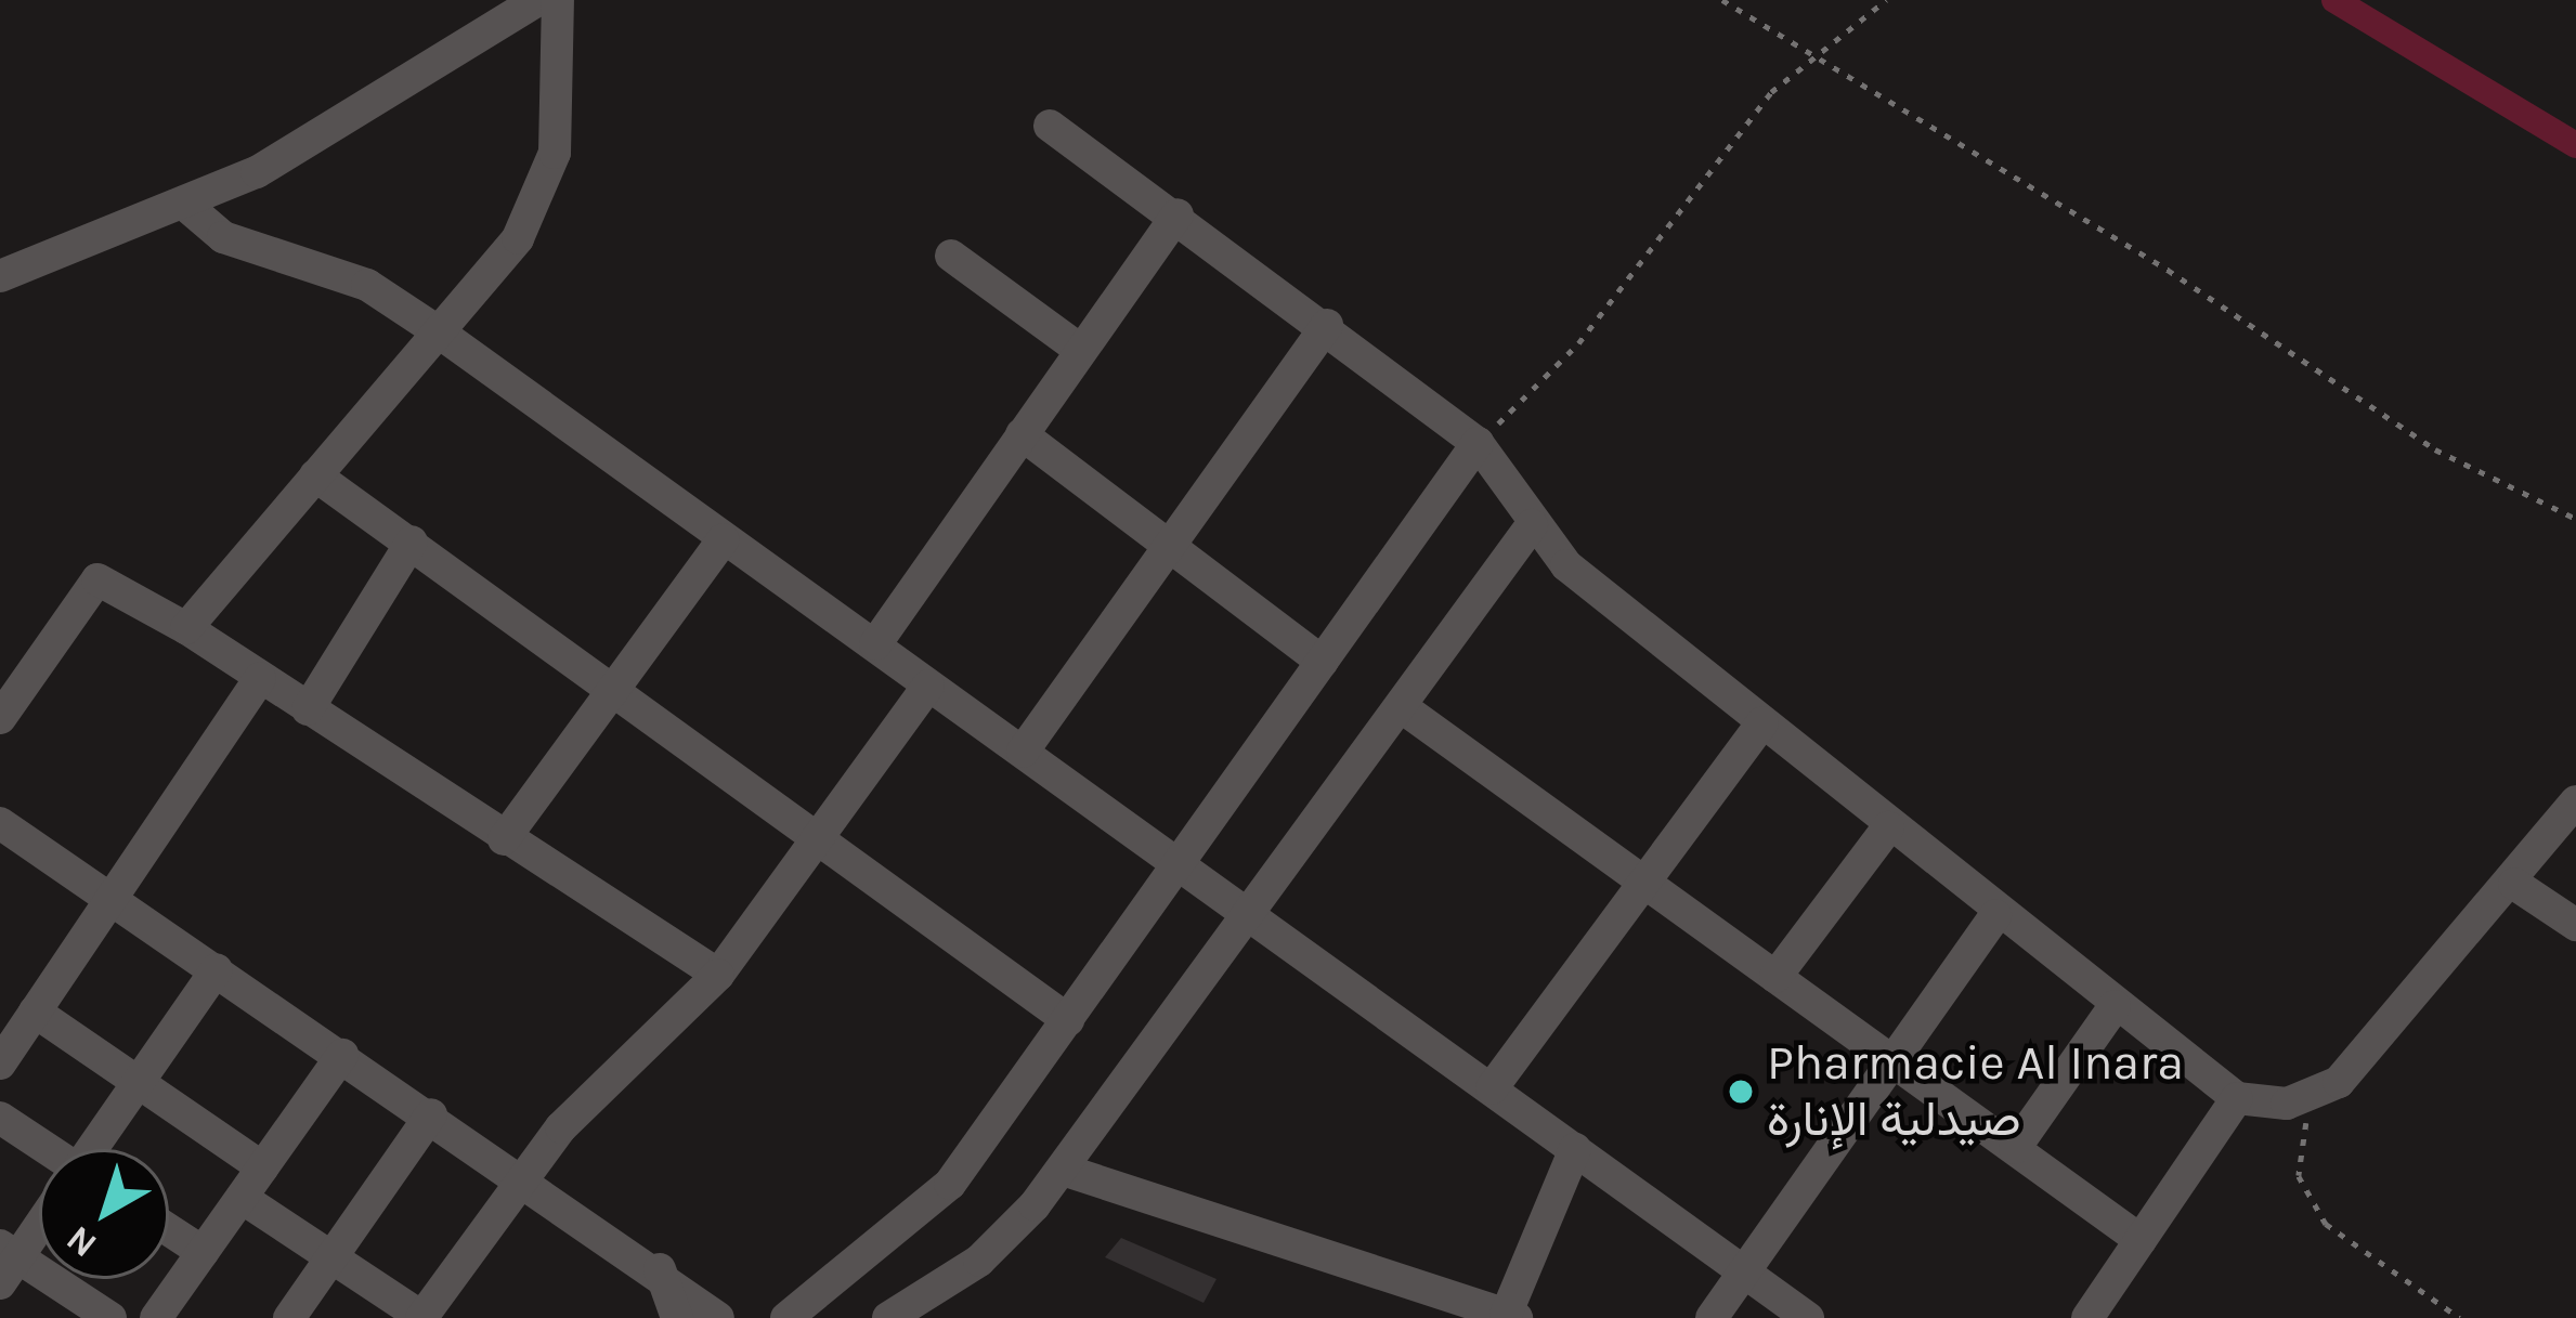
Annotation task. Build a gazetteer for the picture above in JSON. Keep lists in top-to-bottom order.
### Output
{
  "places": ["Pharmacie Al Inara صيدلية الإنارة"],
  "north": "bottom left"
}
